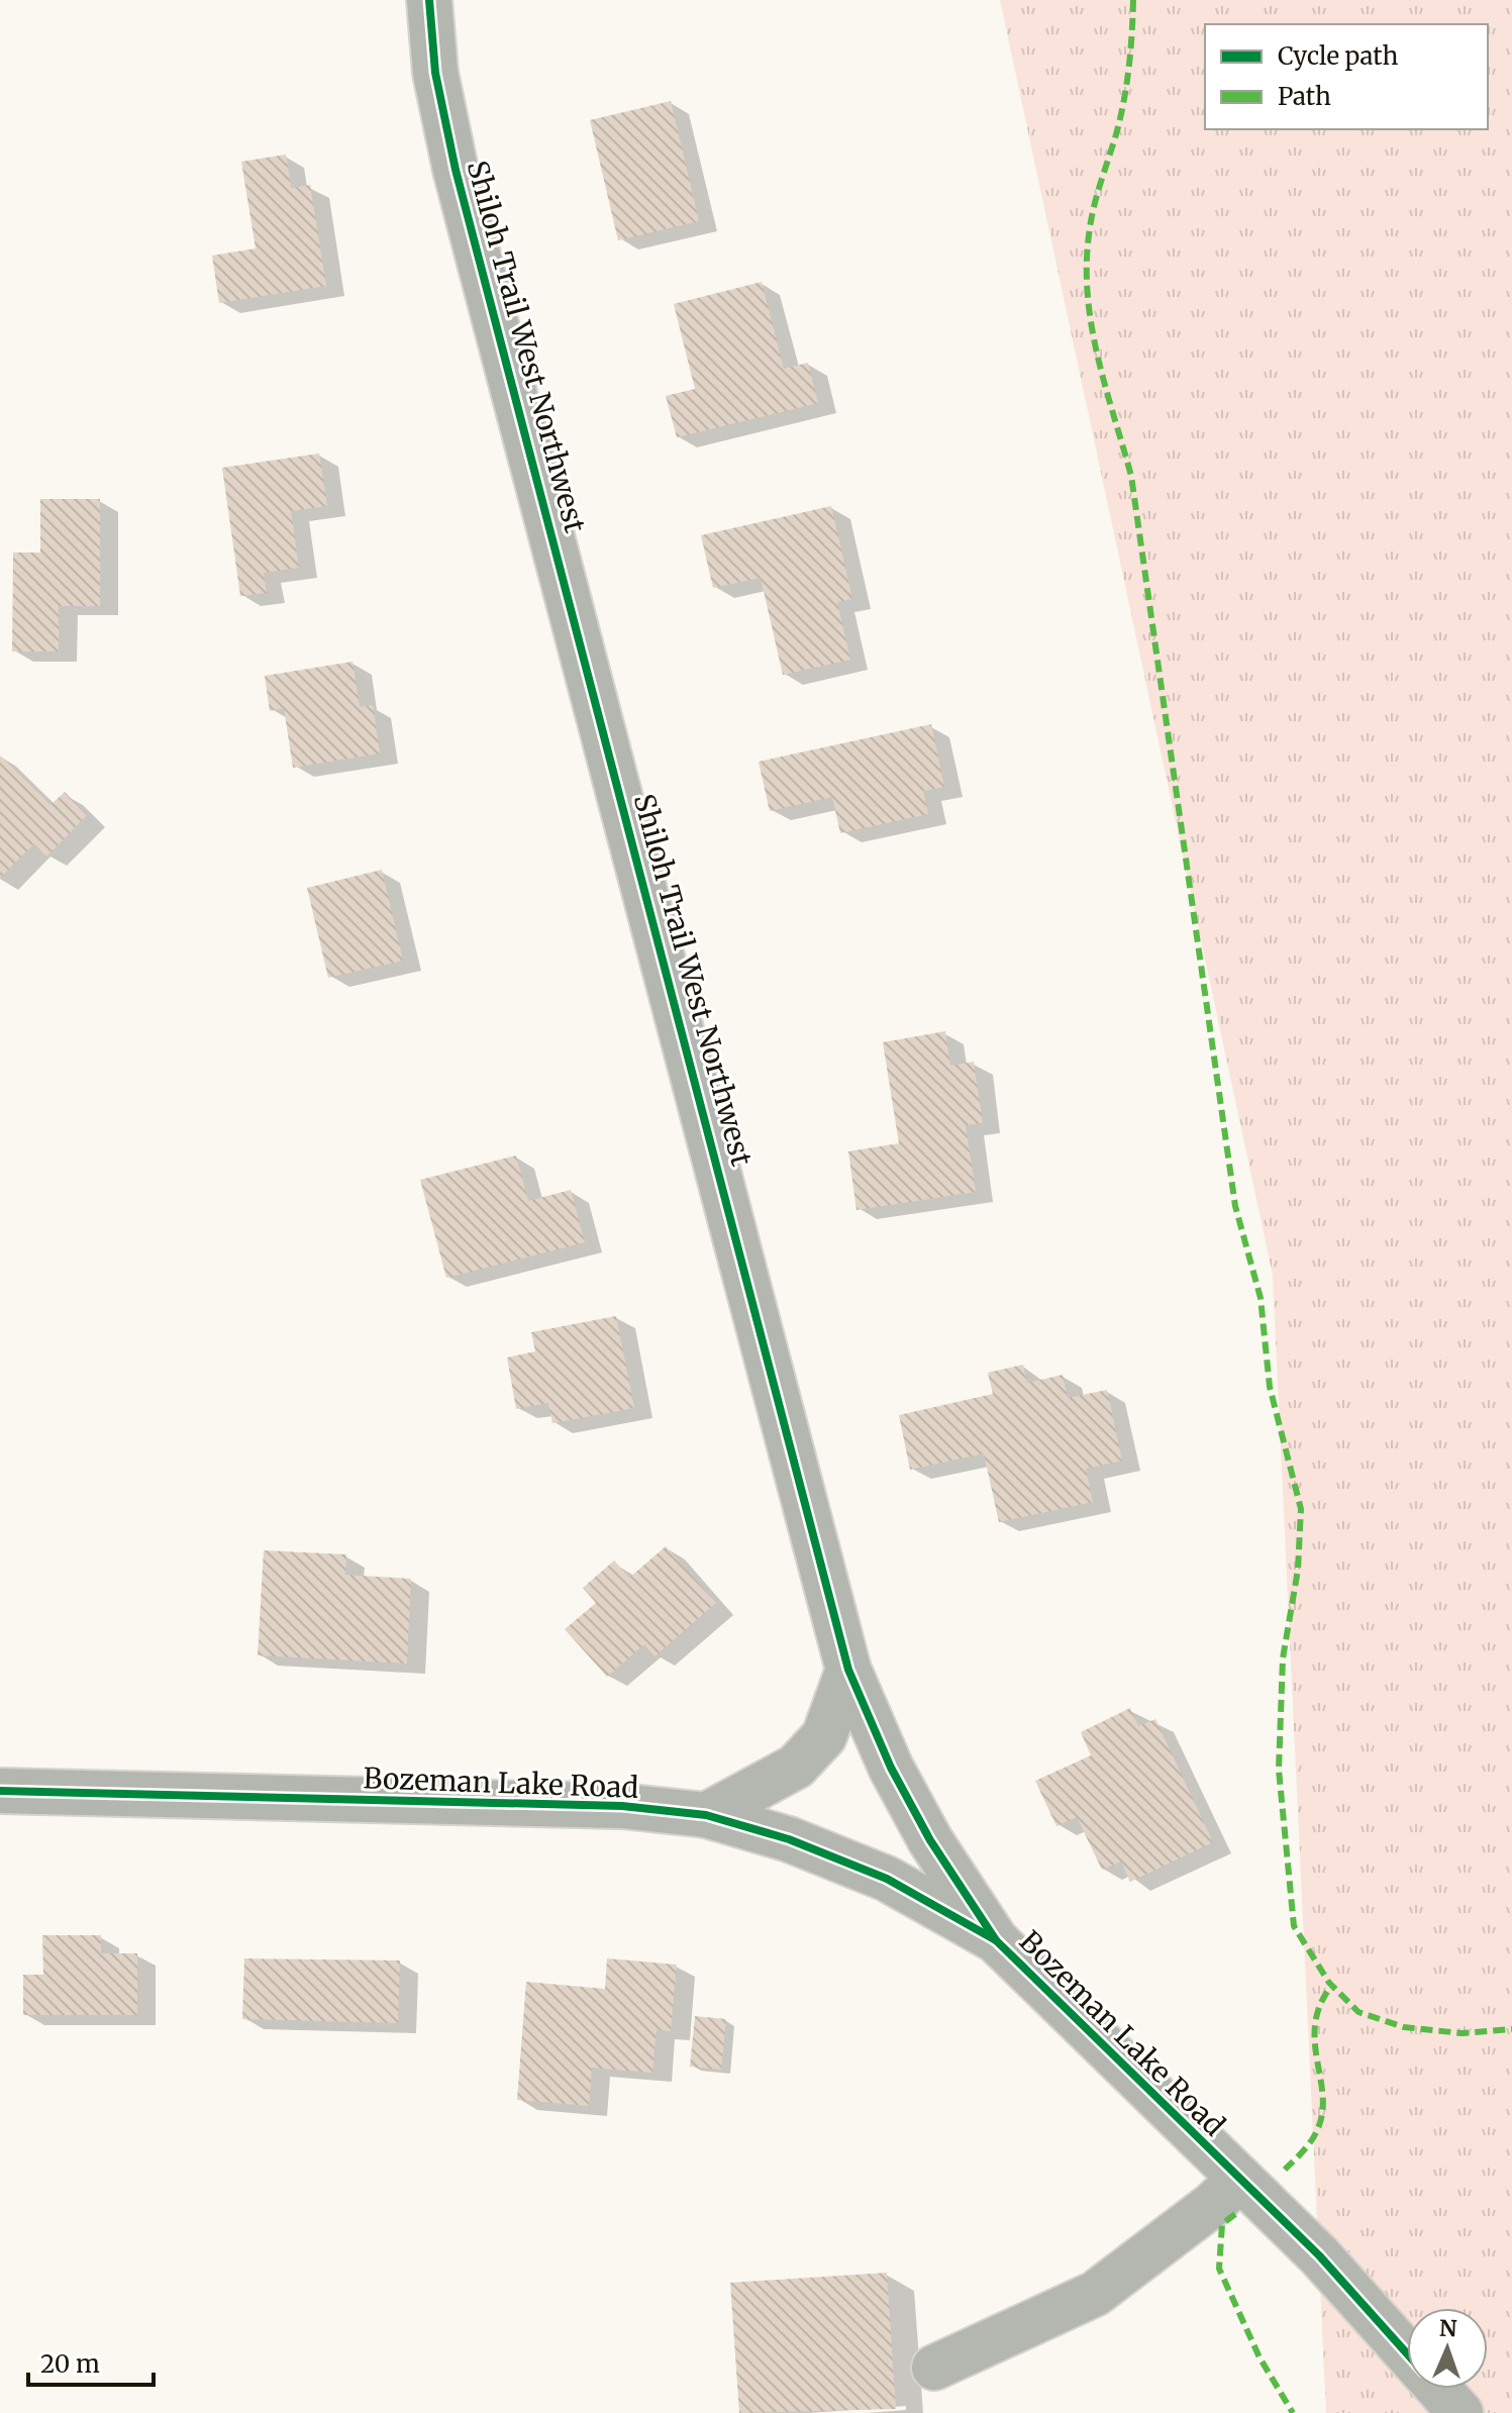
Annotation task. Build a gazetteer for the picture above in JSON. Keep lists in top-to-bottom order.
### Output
{
  "streets": {
    "street": ["Shiloh Trail West Northwest", "Bozeman Lake Road"]
  },
  "crossings": [
    ["Shiloh Trail West Northwest", "Bozeman Lake Road"]
  ],
  "legend": ["Cycle path", "Path"],
  "scale_bar": "20 m",
  "north": "top"
}
